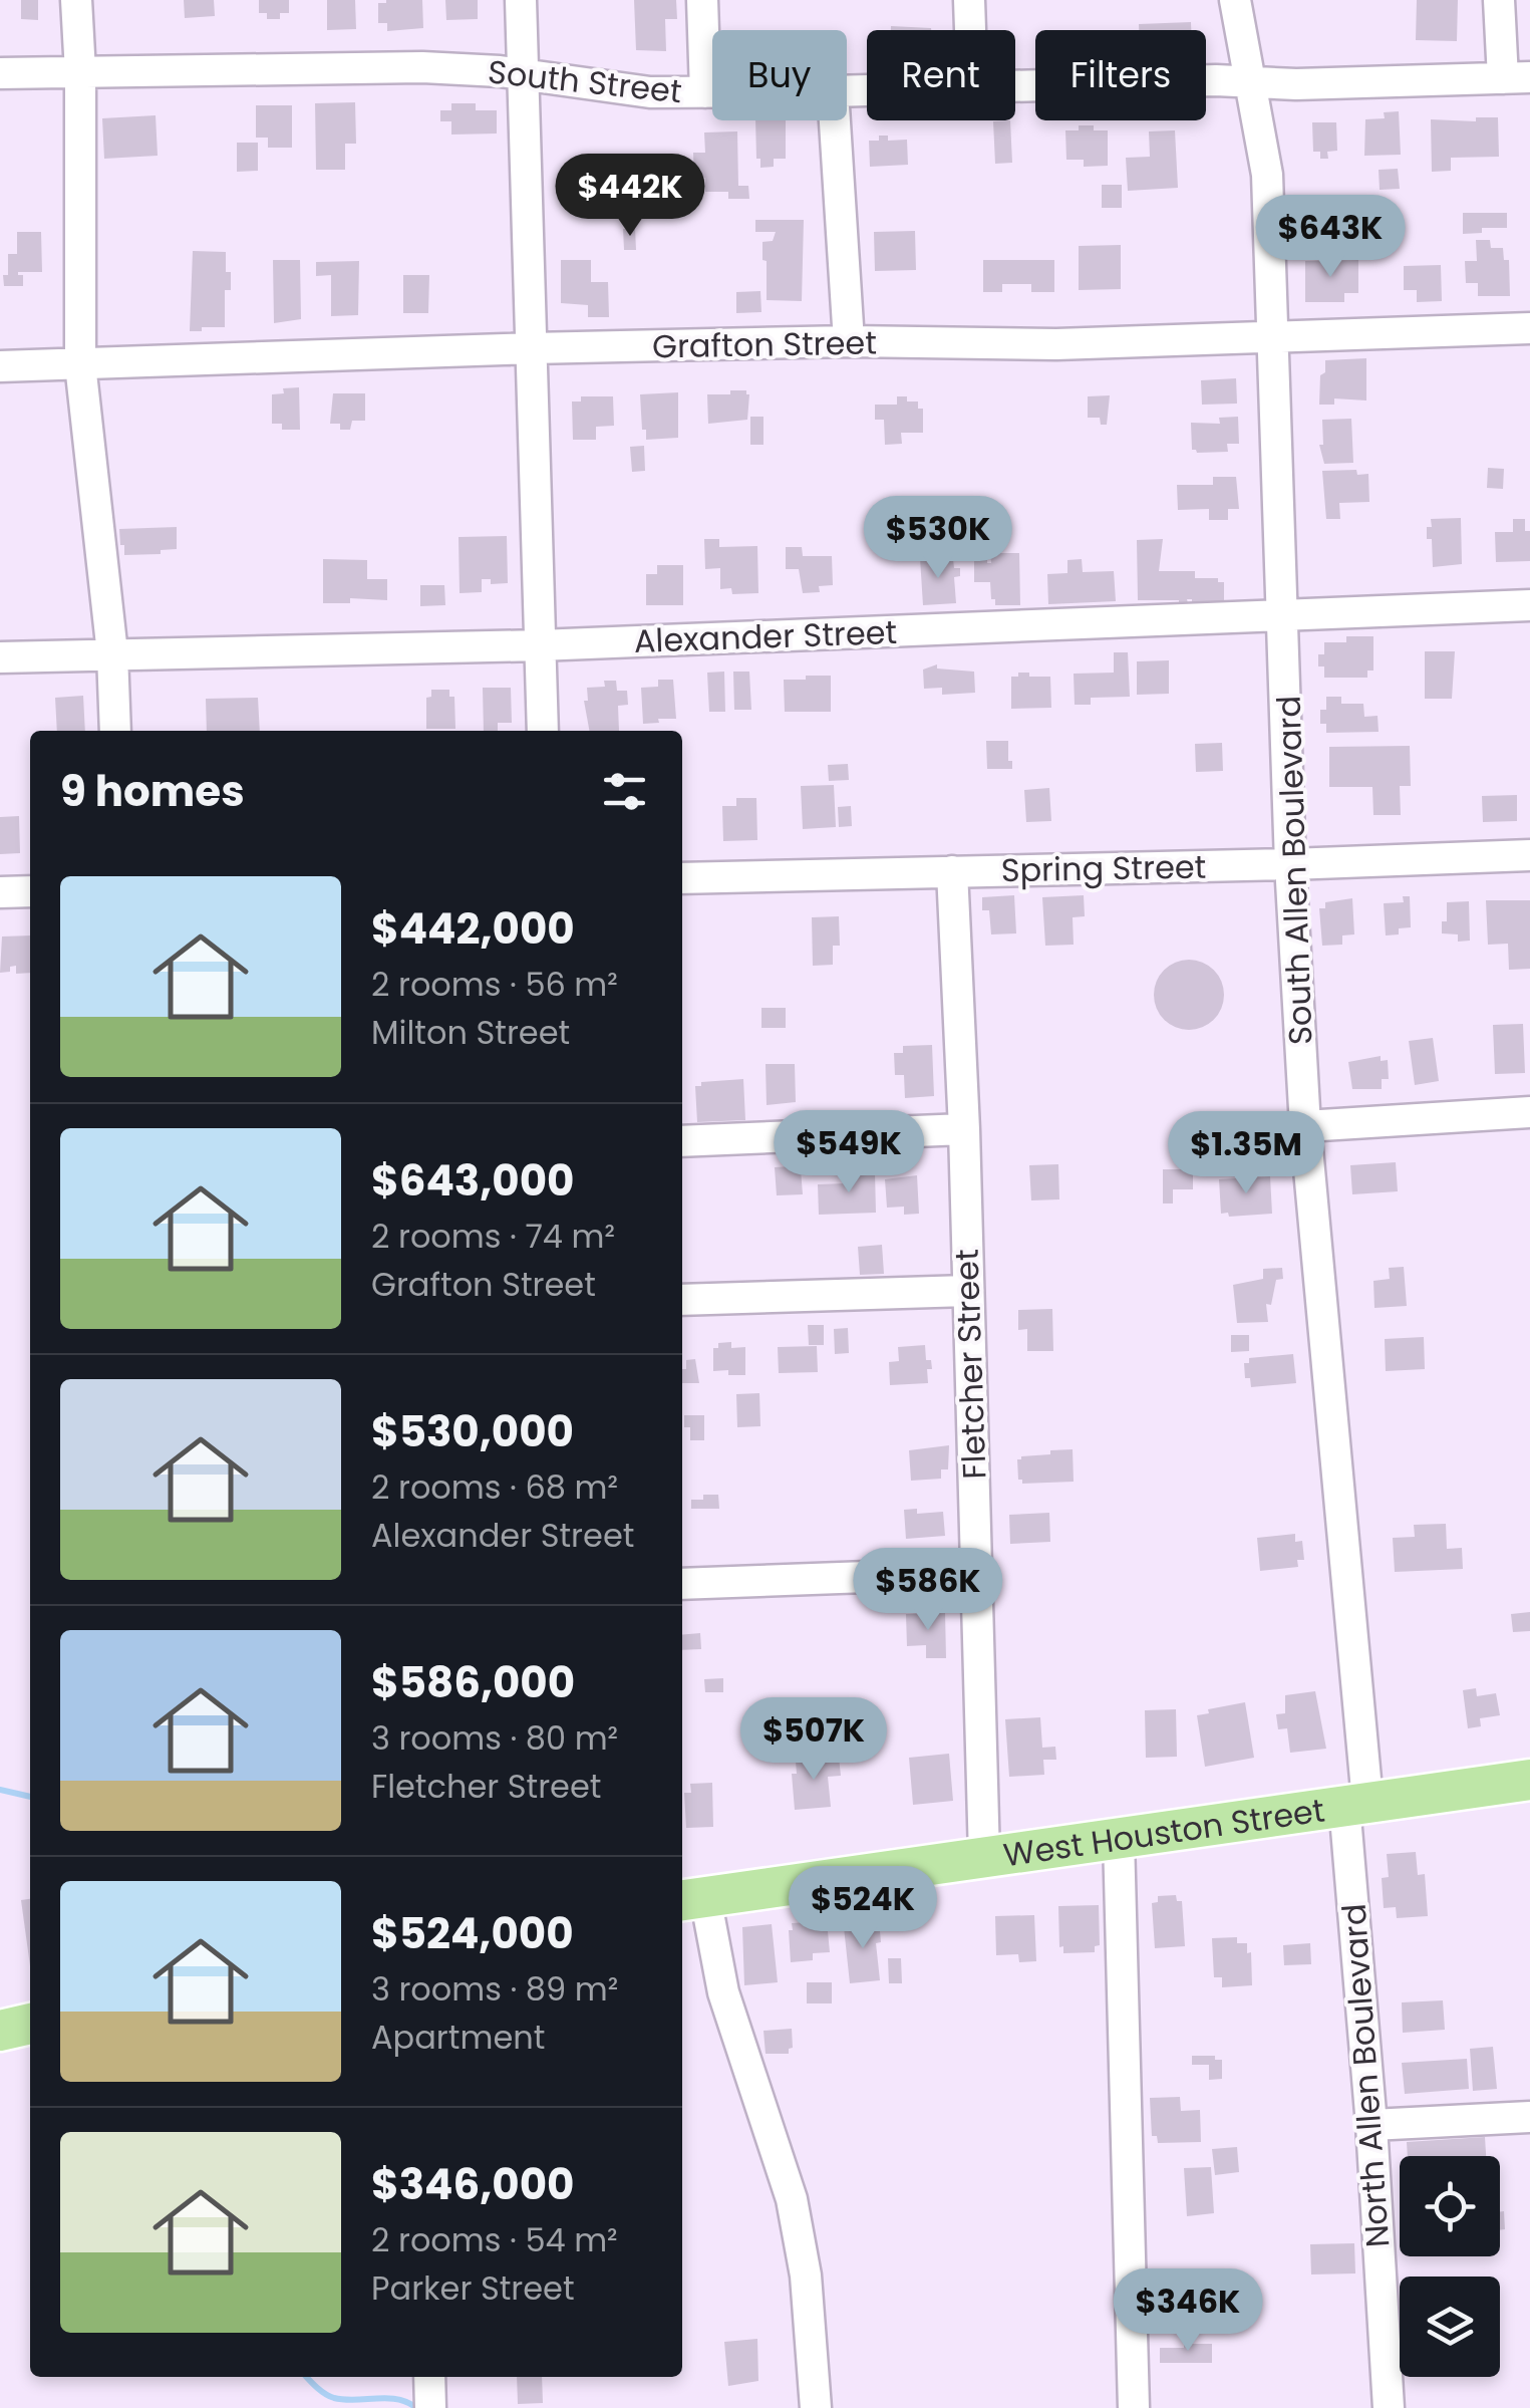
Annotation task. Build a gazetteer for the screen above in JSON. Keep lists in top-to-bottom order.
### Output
{
  "streets": {
    "main road": ["West Houston Street"],
    "street": [
      "South Street",
      "Grafton Street",
      "Alexander Street",
      "Spring Street",
      "South Allen Boulevard",
      "Fletcher Street",
      "North Allen Boulevard"
    ]
  },
  "crossings": [
    ["South Street", "South Allen Boulevard"],
    ["Grafton Street", "South Allen Boulevard"],
    ["Alexander Street", "South Allen Boulevard"],
    ["Spring Street", "South Allen Boulevard"],
    ["Spring Street", "Fletcher Street"],
    ["South Allen Boulevard", "West Houston Street"],
    ["South Allen Boulevard", "North Allen Boulevard"],
    ["Fletcher Street", "West Houston Street"],
    ["West Houston Street", "North Allen Boulevard"]
  ],
  "page": {
    "chip": ["Buy", "Rent", "Filters"],
    "price": [
      "$442K",
      "$643K",
      "$530K",
      "$549K",
      "$1.35M",
      "$586K",
      "$507K",
      "$524K",
      "$346K"
    ],
    "heading": "9 homes",
    "list": [
      {
        "name": "$442,000",
        "note": "2 rooms · 56 m² · Milton Street"
      },
      {
        "name": "$643,000",
        "note": "2 rooms · 74 m² · Grafton Street"
      },
      {
        "name": "$530,000",
        "note": "2 rooms · 68 m² · Alexander Street"
      },
      {
        "name": "$586,000",
        "note": "3 rooms · 80 m² · Fletcher Street"
      },
      {
        "name": "$524,000",
        "note": "3 rooms · 89 m² · Apartment"
      },
      {
        "name": "$346,000",
        "note": "2 rooms · 54 m² · Parker Street"
      }
    ]
  }
}
